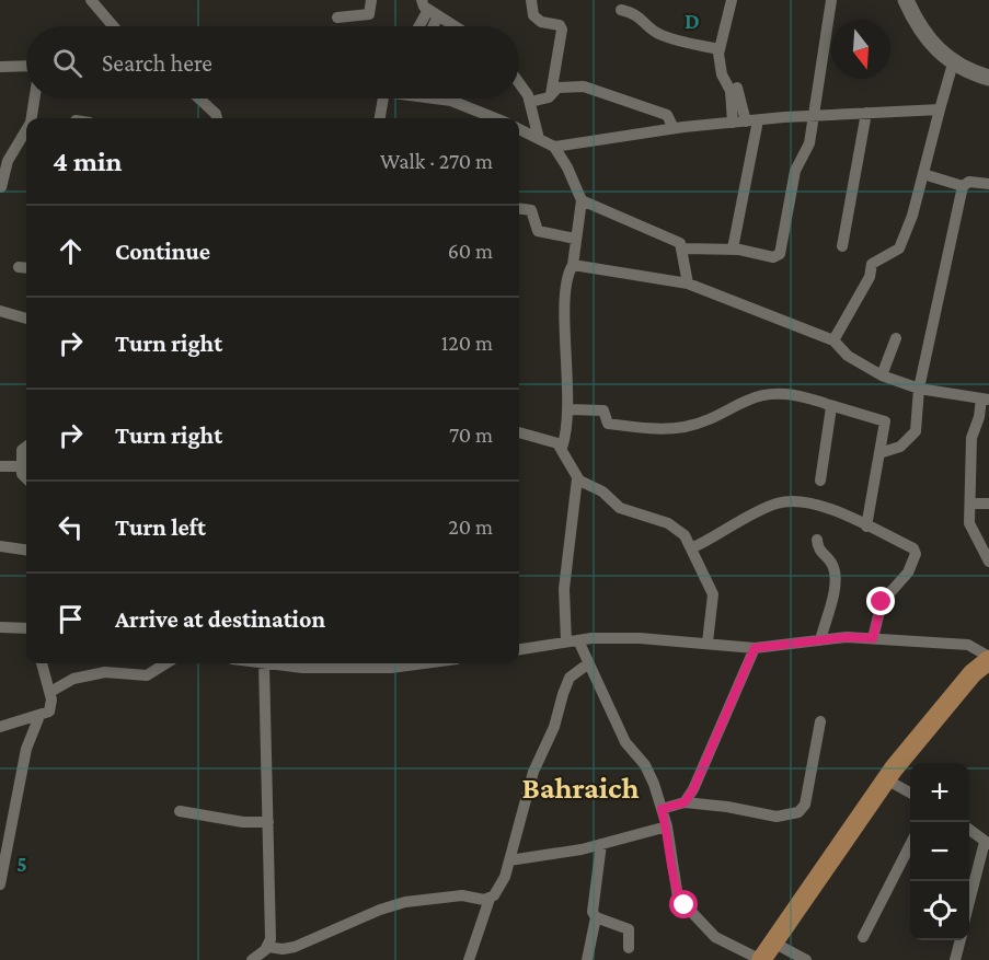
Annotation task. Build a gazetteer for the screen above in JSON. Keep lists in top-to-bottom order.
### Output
{
  "districts": ["Bahraich"],
  "north": "bottom",
  "page": {
    "search": "Search here",
    "heading": ["4 min", "Walk · 270 m"],
    "list": [
      ["Continue", "60 m"],
      ["Turn right", "120 m"],
      ["Turn right", "70 m"],
      ["Turn left", "20 m"],
      "Arrive at destination"
    ],
    "map_buttons": ["+", "−"]
  },
  "grid": {
    "columns": ["D"],
    "rows": ["5"]
  }
}
